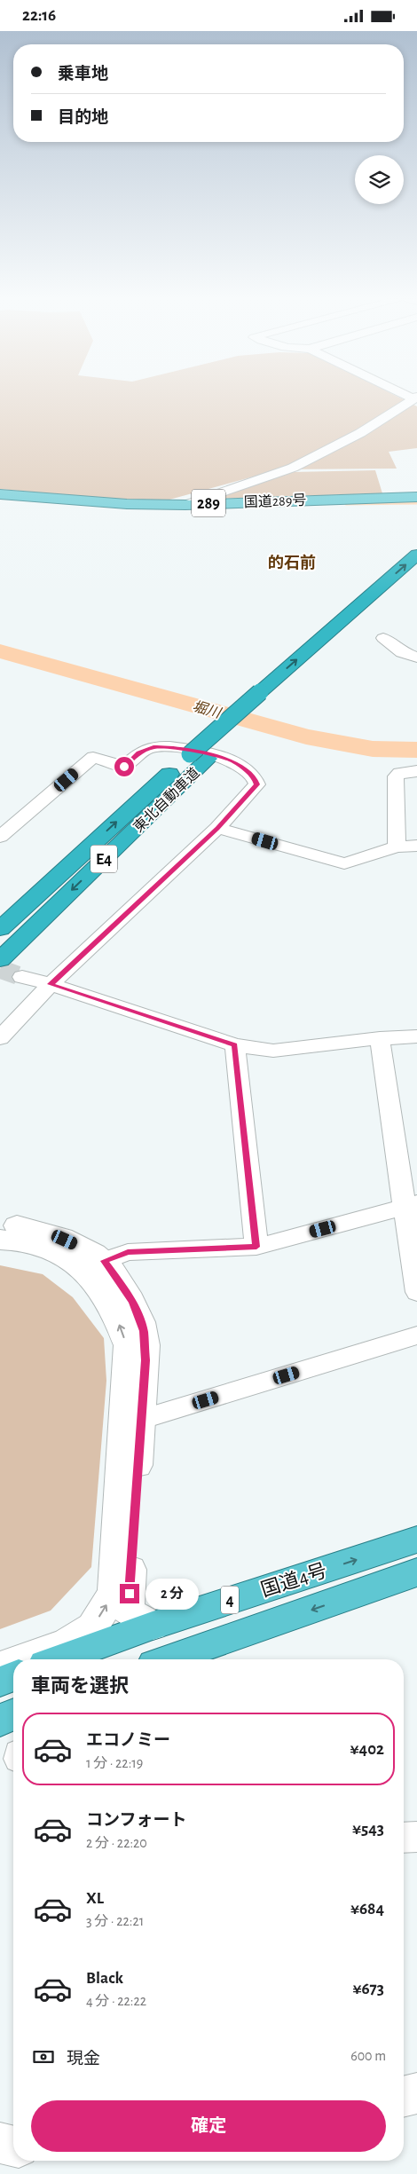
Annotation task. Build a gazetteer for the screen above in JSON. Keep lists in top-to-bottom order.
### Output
{
  "streets": {
    "highway": [
      "国道289号",
      "289",
      "東北自動車道",
      "E4",
      "国道4号",
      "4"
    ]
  },
  "districts": ["的石前"],
  "water": ["堀川"],
  "page": {
    "status": "22:16",
    "banner": ["乗車地", "目的地"],
    "bubble": "2 分",
    "heading": "車両を選択",
    "list": [
      {
        "name": "エコノミー",
        "note": "1 分 · 22:19",
        "value": "¥402"
      },
      {
        "name": "コンフォート",
        "note": "2 分 · 22:20",
        "value": "¥543"
      },
      {
        "name": "XL",
        "note": "3 分 · 22:21",
        "value": "¥684"
      },
      {
        "name": "Black",
        "note": "4 分 · 22:22",
        "value": "¥673"
      }
    ],
    "pay": ["現金", "600 m"],
    "buttons": "確定"
  }
}
